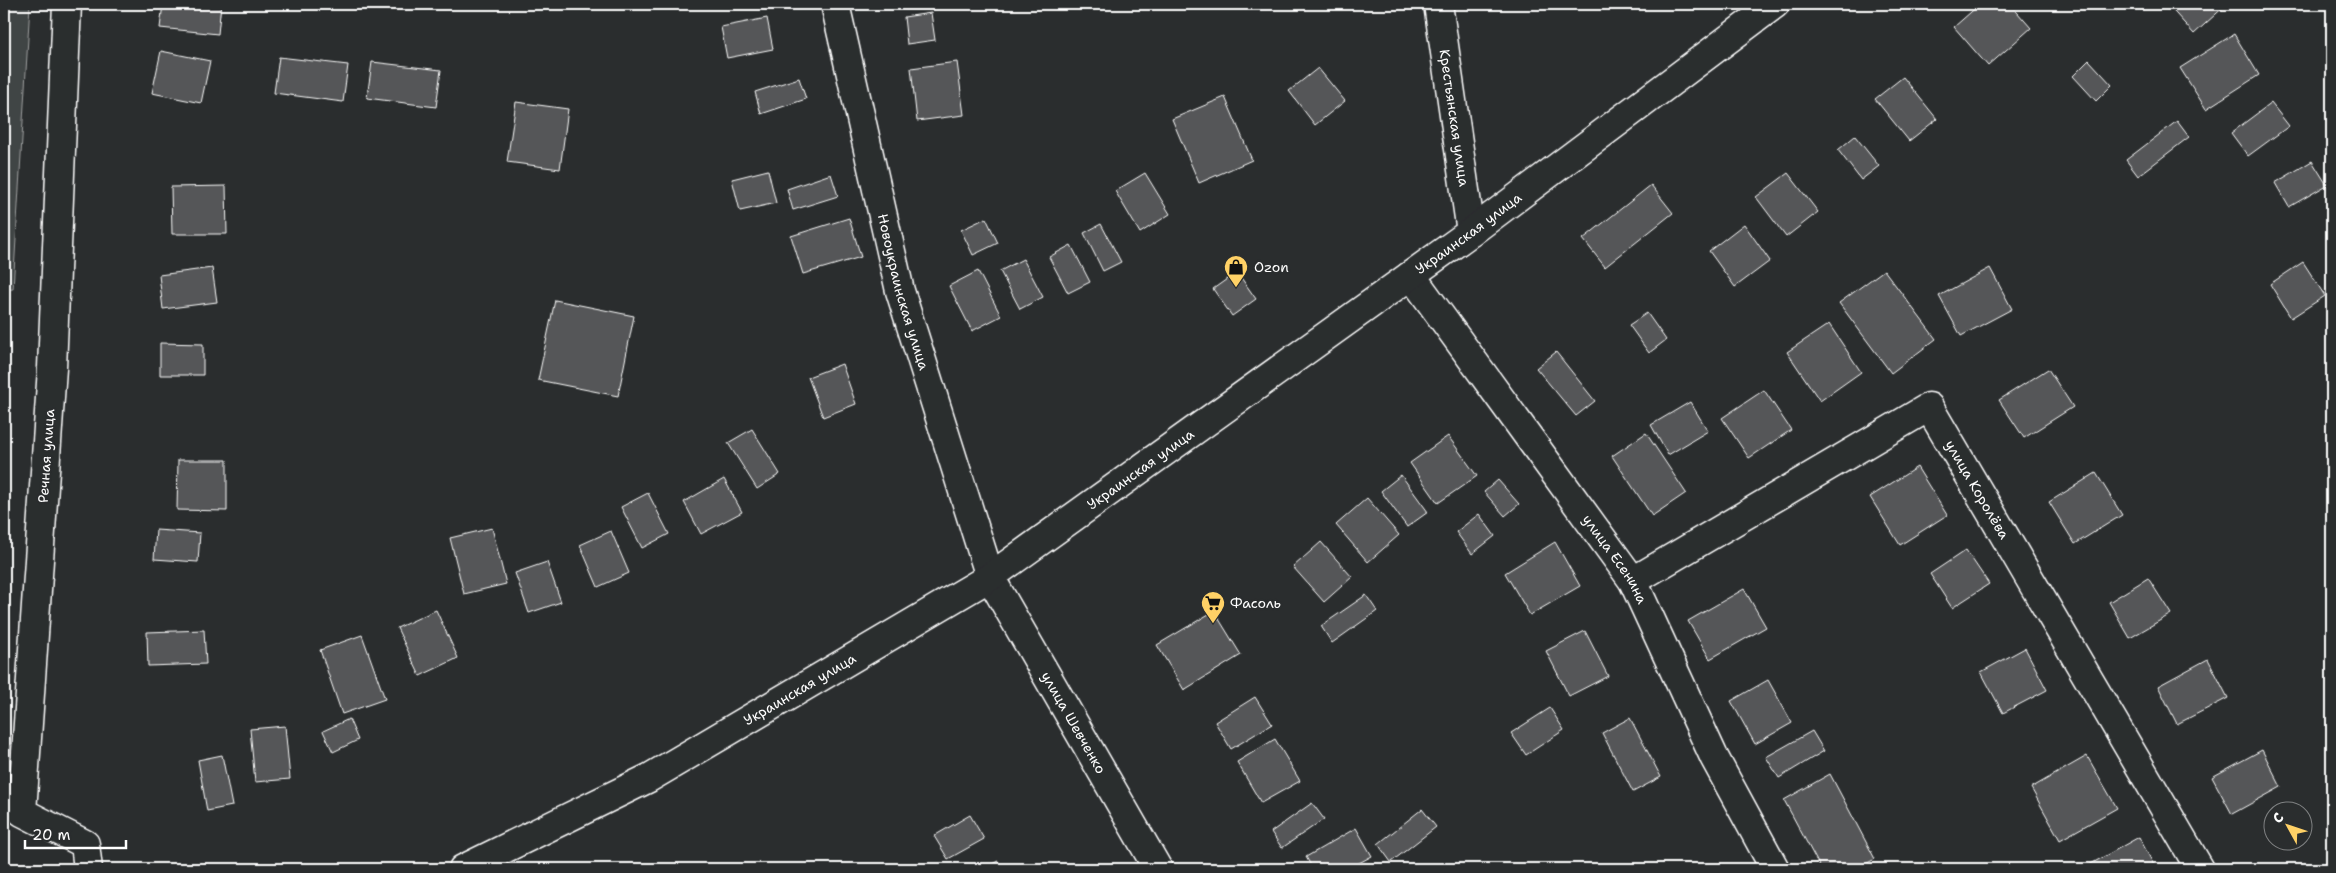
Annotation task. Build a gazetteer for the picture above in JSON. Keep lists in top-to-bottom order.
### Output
{
  "streets": {
    "street": [
      "Крестьянская улица",
      "Украинская улица",
      "Новоукраинская улица",
      "Речная улица",
      "улица Королёва",
      "улица Есенина",
      "улица Шевченко"
    ]
  },
  "crossings": [
    ["Крестьянская улица", "Украинская улица"],
    ["Украинская улица", "Новоукраинская улица"],
    ["Украинская улица", "улица Есенина"],
    ["Украинская улица", "улица Шевченко"],
    ["Новоукраинская улица", "улица Шевченко"],
    ["улица Королёва", "улица Есенина"]
  ],
  "places": {
    "shop": ["Ozon"],
    "supermarket": ["Фасоль"]
  },
  "scale_bar": "20 m",
  "north": "top left"
}
